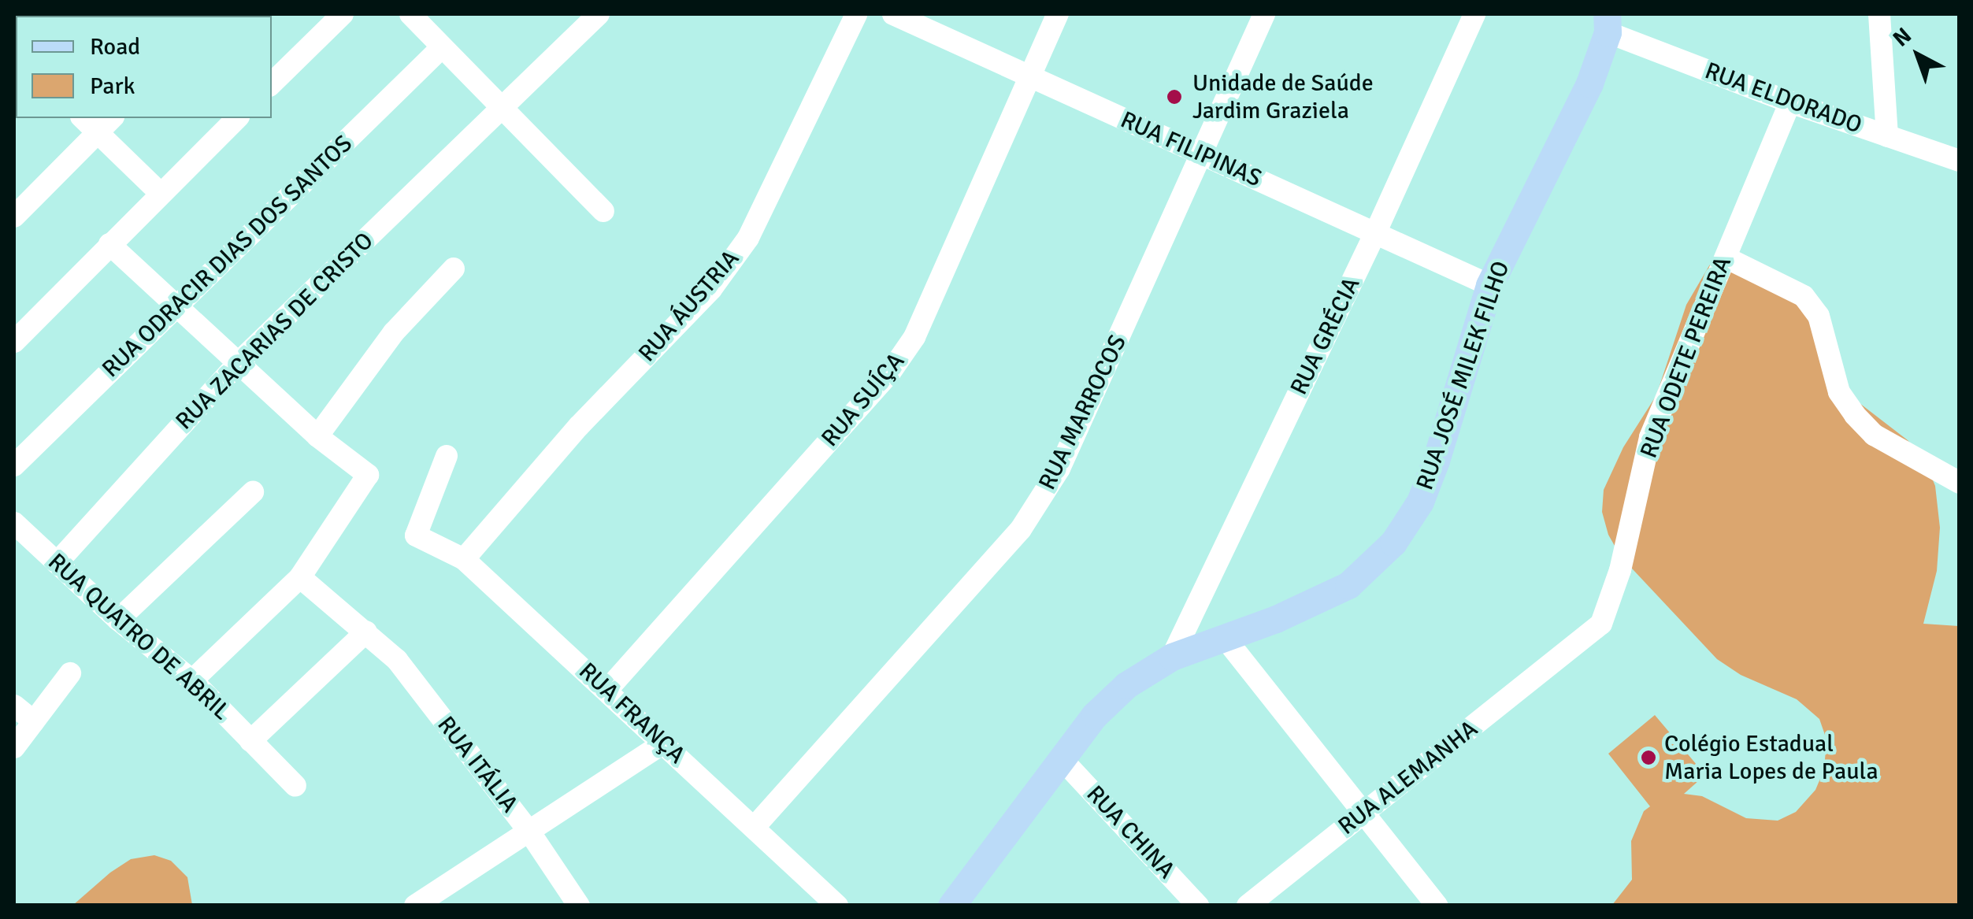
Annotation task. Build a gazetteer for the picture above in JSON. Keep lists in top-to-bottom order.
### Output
{
  "streets": {
    "main road": ["RUA JOSÉ MILEK FILHO"],
    "street": [
      "RUA ELDORADO",
      "RUA FILIPINAS",
      "RUA ODRACIR DIAS DOS SANTOS",
      "RUA ÁUSTRIA",
      "RUA ZACARIAS DE CRISTO",
      "RUA GRÉCIA",
      "RUA ODETE PEREIRA",
      "RUA SUÍÇA",
      "RUA MARROCOS",
      "RUA QUATRO DE ABRIL",
      "RUA FRANÇA",
      "RUA ITÁLIA",
      "RUA ALEMANHA",
      "RUA CHINA"
    ]
  },
  "crossings": [
    ["RUA ELDORADO", "RUA ODETE PEREIRA"],
    ["RUA ELDORADO", "RUA JOSÉ MILEK FILHO"],
    ["RUA FILIPINAS", "RUA GRÉCIA"],
    ["RUA FILIPINAS", "RUA JOSÉ MILEK FILHO"],
    ["RUA FILIPINAS", "RUA SUÍÇA"],
    ["RUA FILIPINAS", "RUA MARROCOS"],
    ["RUA ÁUSTRIA", "RUA FRANÇA"],
    ["RUA ZACARIAS DE CRISTO", "RUA QUATRO DE ABRIL"],
    ["RUA GRÉCIA", "RUA JOSÉ MILEK FILHO"],
    ["RUA ODETE PEREIRA", "RUA ALEMANHA"],
    ["RUA JOSÉ MILEK FILHO", "RUA CHINA"],
    ["RUA SUÍÇA", "RUA FRANÇA"],
    ["RUA MARROCOS", "RUA FRANÇA"]
  ],
  "places": ["Unidade de Saúde Jardim Graziela", "Colégio Estadual Maria Lopes de Paula"],
  "legend": ["Road", "Park"],
  "north": "top left"
}
